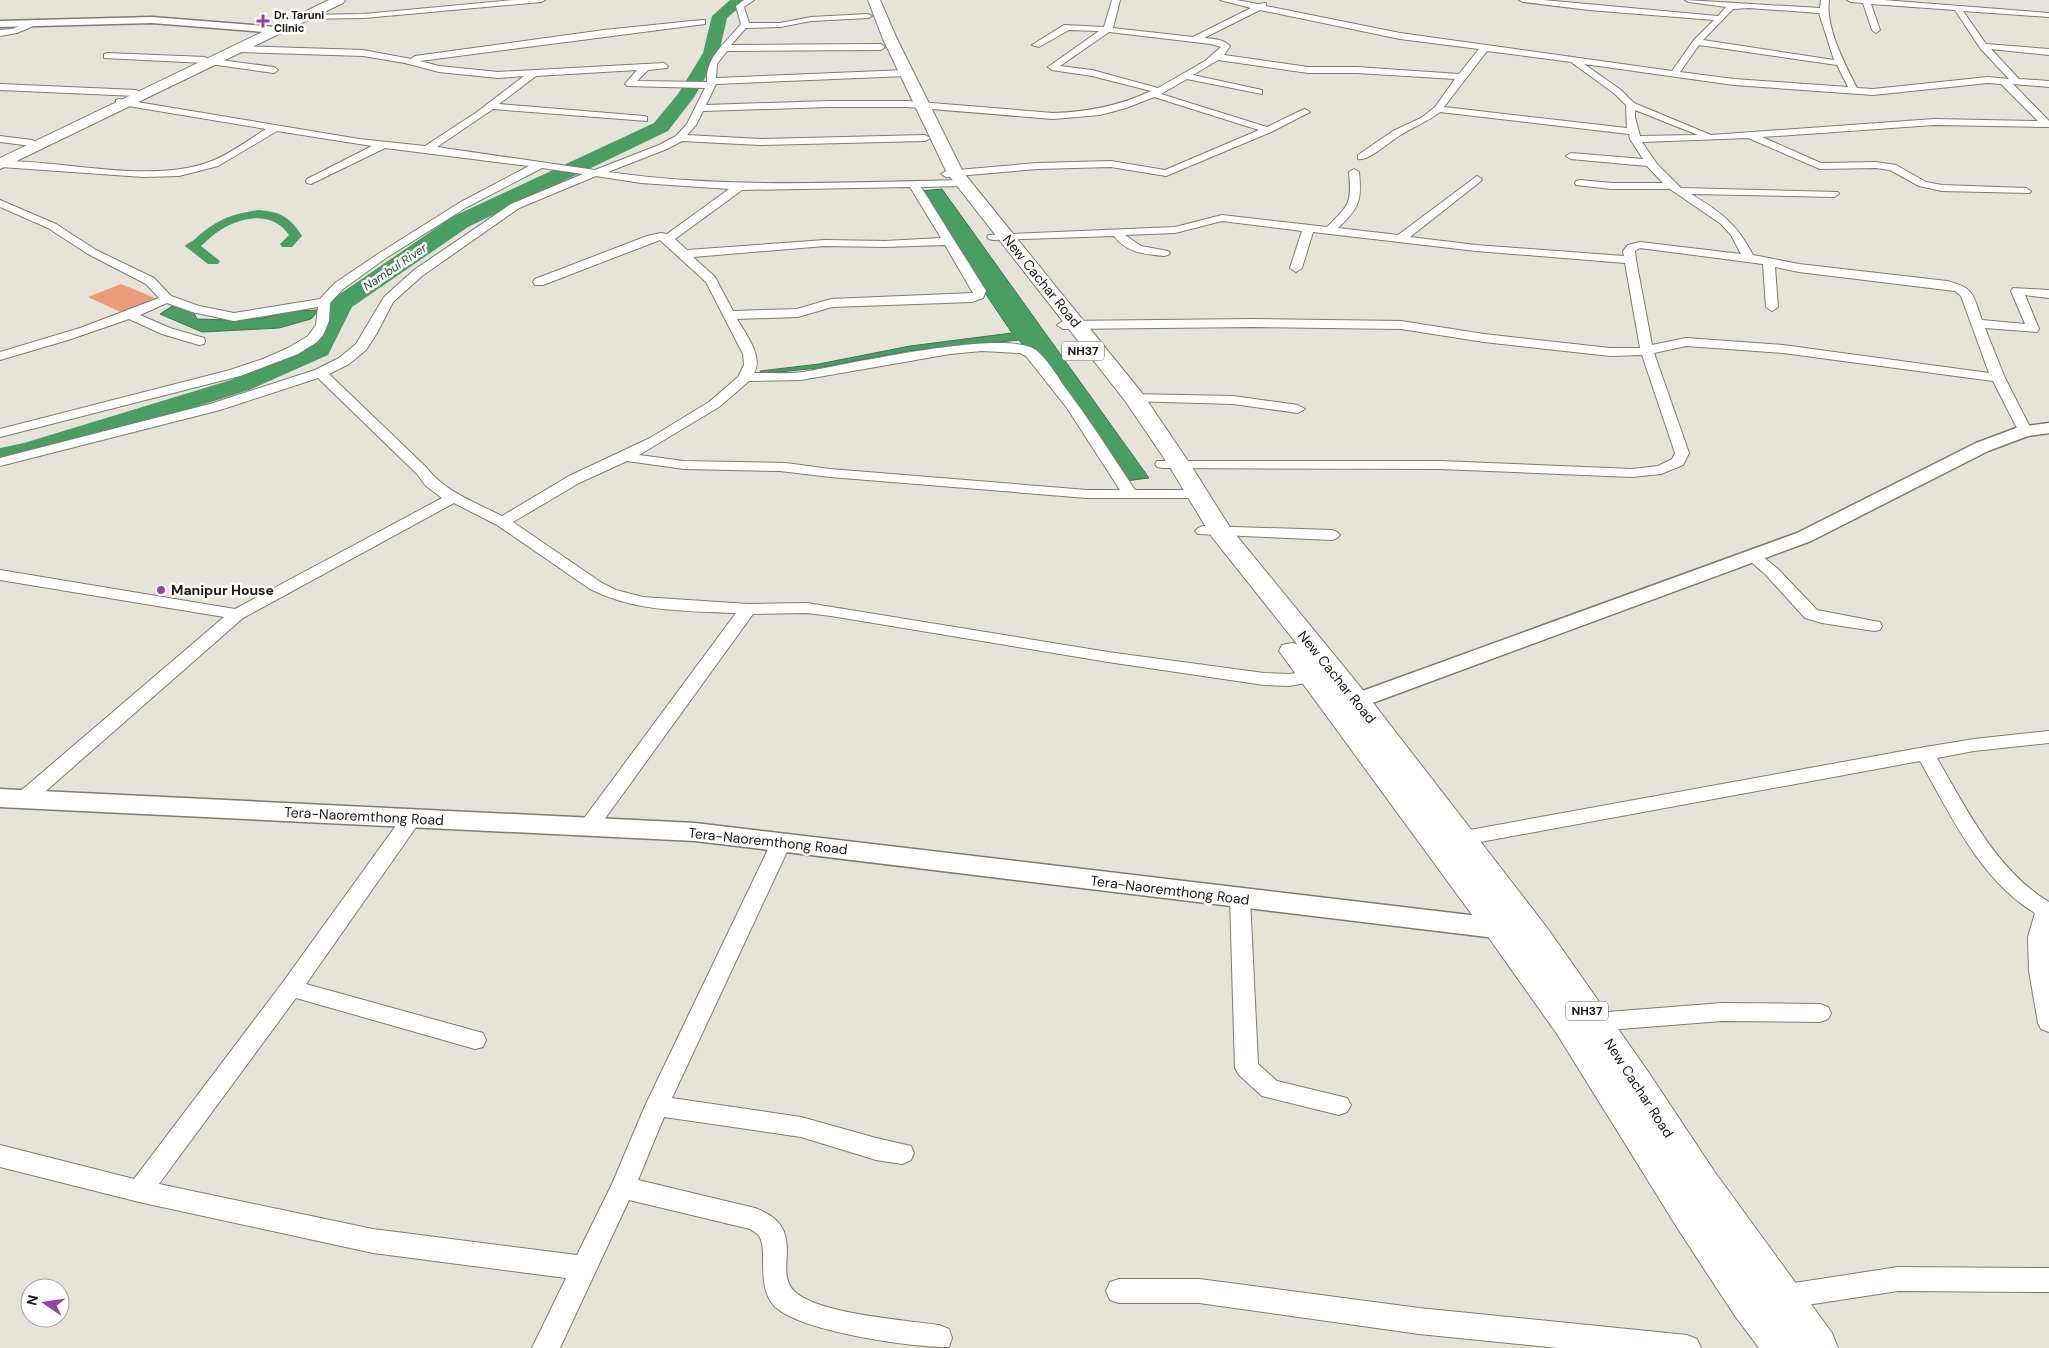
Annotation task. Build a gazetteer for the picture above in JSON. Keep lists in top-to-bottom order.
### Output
{
  "streets": {
    "main road": ["New Cachar Road", "NH37"],
    "street": ["Tera-Naoremthong Road"]
  },
  "crossings": [
    ["New Cachar Road", "Tera-Naoremthong Road"]
  ],
  "water": ["Nambul River"],
  "places": {
    "health": ["Dr. Taruni Clinic"],
    "other": ["Manipur House"]
  },
  "north": "left"
}
